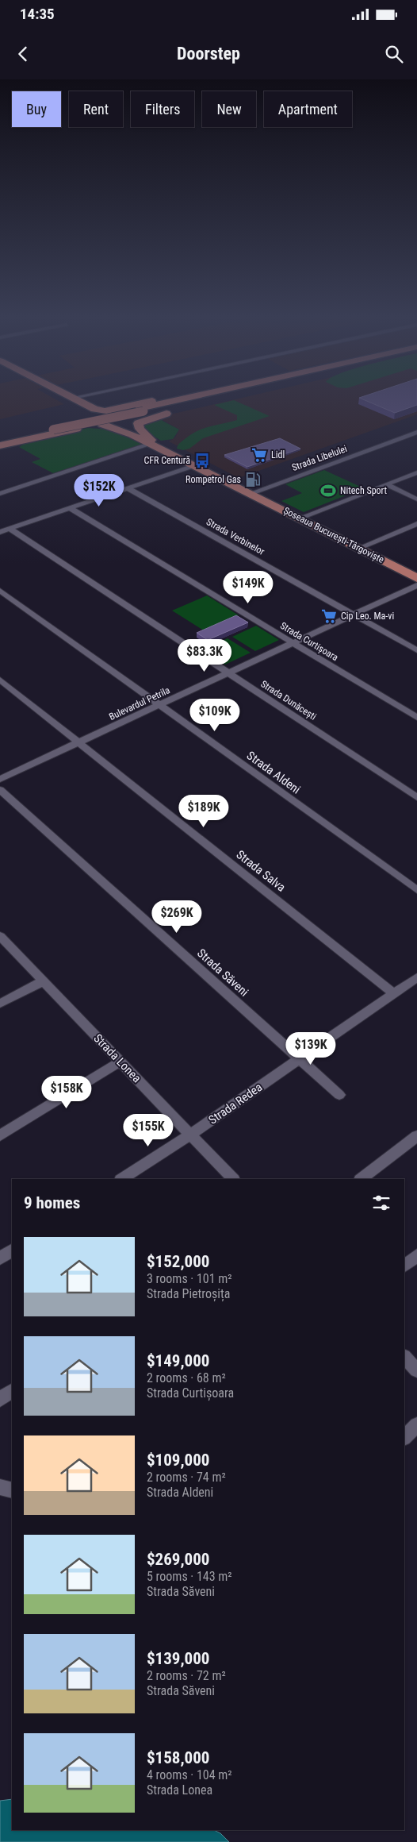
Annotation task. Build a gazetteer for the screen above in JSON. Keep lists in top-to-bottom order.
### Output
{
  "streets": {
    "main road": ["Șoseaua București-Târgoviște"],
    "street": [
      "Strada Libelulei",
      "Strada Verbinelor",
      "Strada Curtișoara",
      "Strada Dunăcești",
      "Bulevardul Petrila",
      "Strada Aldeni",
      "Strada Salva",
      "Strada Săveni",
      "Strada Lonea",
      "Strada Redea"
    ]
  },
  "crossings": [
    ["Strada Libelulei", "Șoseaua București-Târgoviște"],
    ["Strada Verbinelor", "Bulevardul Petrila"],
    ["Strada Curtișoara", "Bulevardul Petrila"],
    ["Strada Dunăcești", "Bulevardul Petrila"],
    ["Bulevardul Petrila", "Strada Aldeni"],
    ["Bulevardul Petrila", "Strada Salva"],
    ["Strada Salva", "Strada Redea"],
    ["Strada Săveni", "Strada Redea"],
    ["Strada Lonea", "Strada Redea"]
  ],
  "places": {
    "supermarket": ["Lidl", "Cip Leo. Ma-vi"],
    "bus stop": ["CFR Centură"],
    "fuel station": ["Rompetrol Gas"],
    "sports": ["Nitech Sport"]
  },
  "page": {
    "status": "14:35",
    "header": "Doorstep",
    "chip": [
      "Buy",
      "Rent",
      "Filters",
      "New",
      "Apartment"
    ],
    "price": [
      "$152K",
      "$149K",
      "$83.3K",
      "$109K",
      "$189K",
      "$269K",
      "$139K",
      "$158K",
      "$155K"
    ],
    "heading": "9 homes",
    "list": [
      {
        "name": "$152,000",
        "note": "3 rooms · 101 m² · Strada Pietroșița"
      },
      {
        "name": "$149,000",
        "note": "2 rooms · 68 m² · Strada Curtișoara"
      },
      {
        "name": "$109,000",
        "note": "2 rooms · 74 m² · Strada Aldeni"
      },
      {
        "name": "$269,000",
        "note": "5 rooms · 143 m² · Strada Săveni"
      },
      {
        "name": "$139,000",
        "note": "2 rooms · 72 m² · Strada Săveni"
      },
      {
        "name": "$158,000",
        "note": "4 rooms · 104 m² · Strada Lonea"
      }
    ]
  }
}
